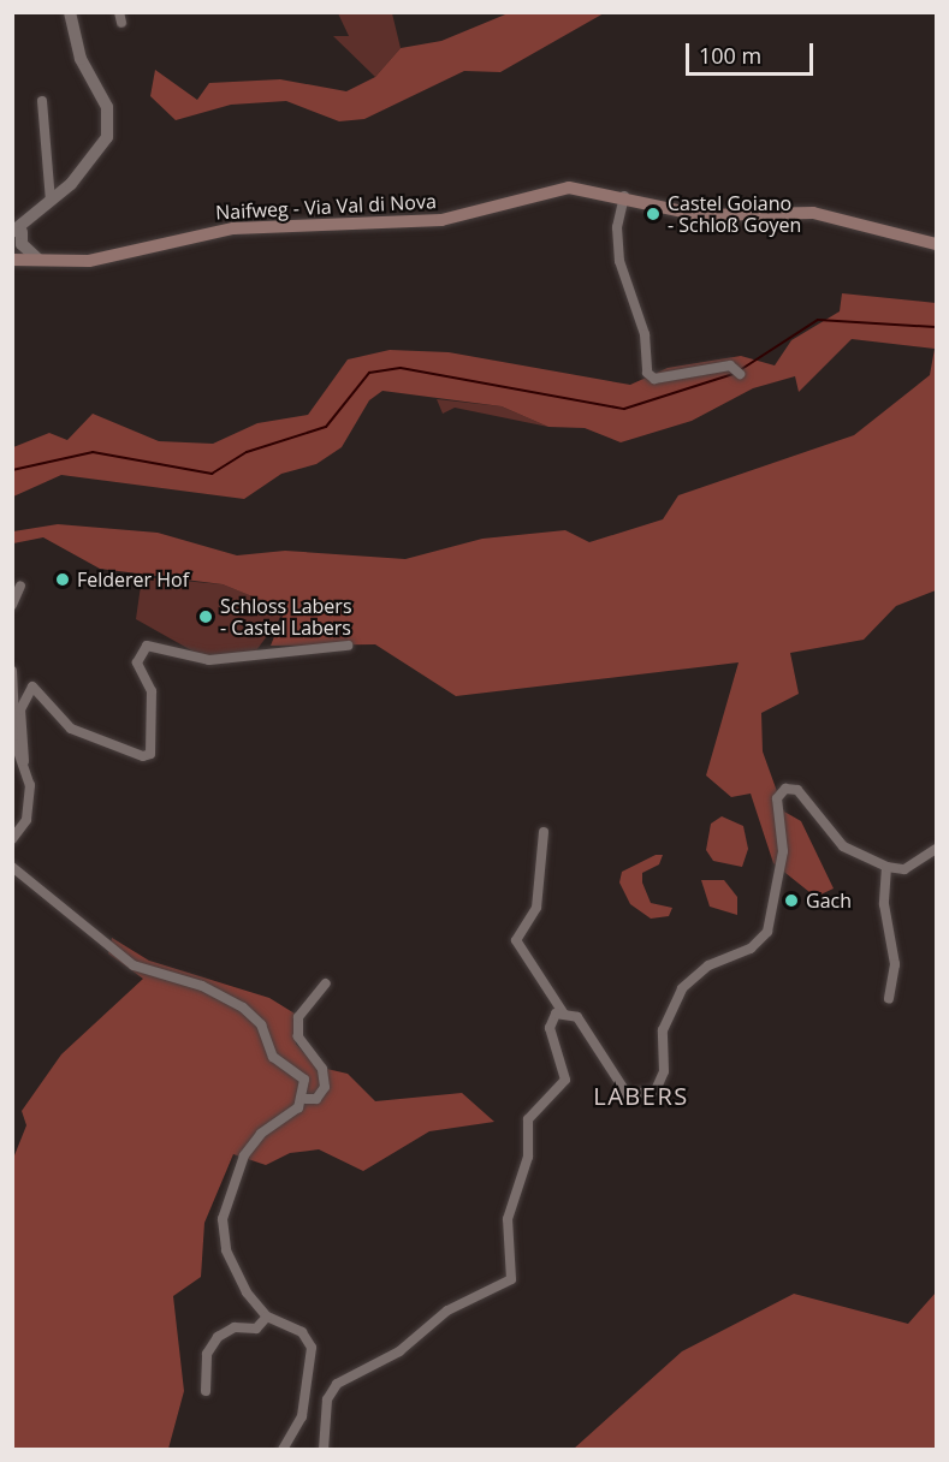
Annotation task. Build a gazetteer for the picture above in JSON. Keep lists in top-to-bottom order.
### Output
{
  "streets": {
    "main road": ["Naifweg - Via Val di Nova"]
  },
  "districts": ["LABERS"],
  "places": [
    "Castel Goiano - Schloß Goyen",
    "Felderer Hof",
    "Schloss Labers - Castel Labers",
    "Gach"
  ],
  "scale_bar": "100 m"
}
